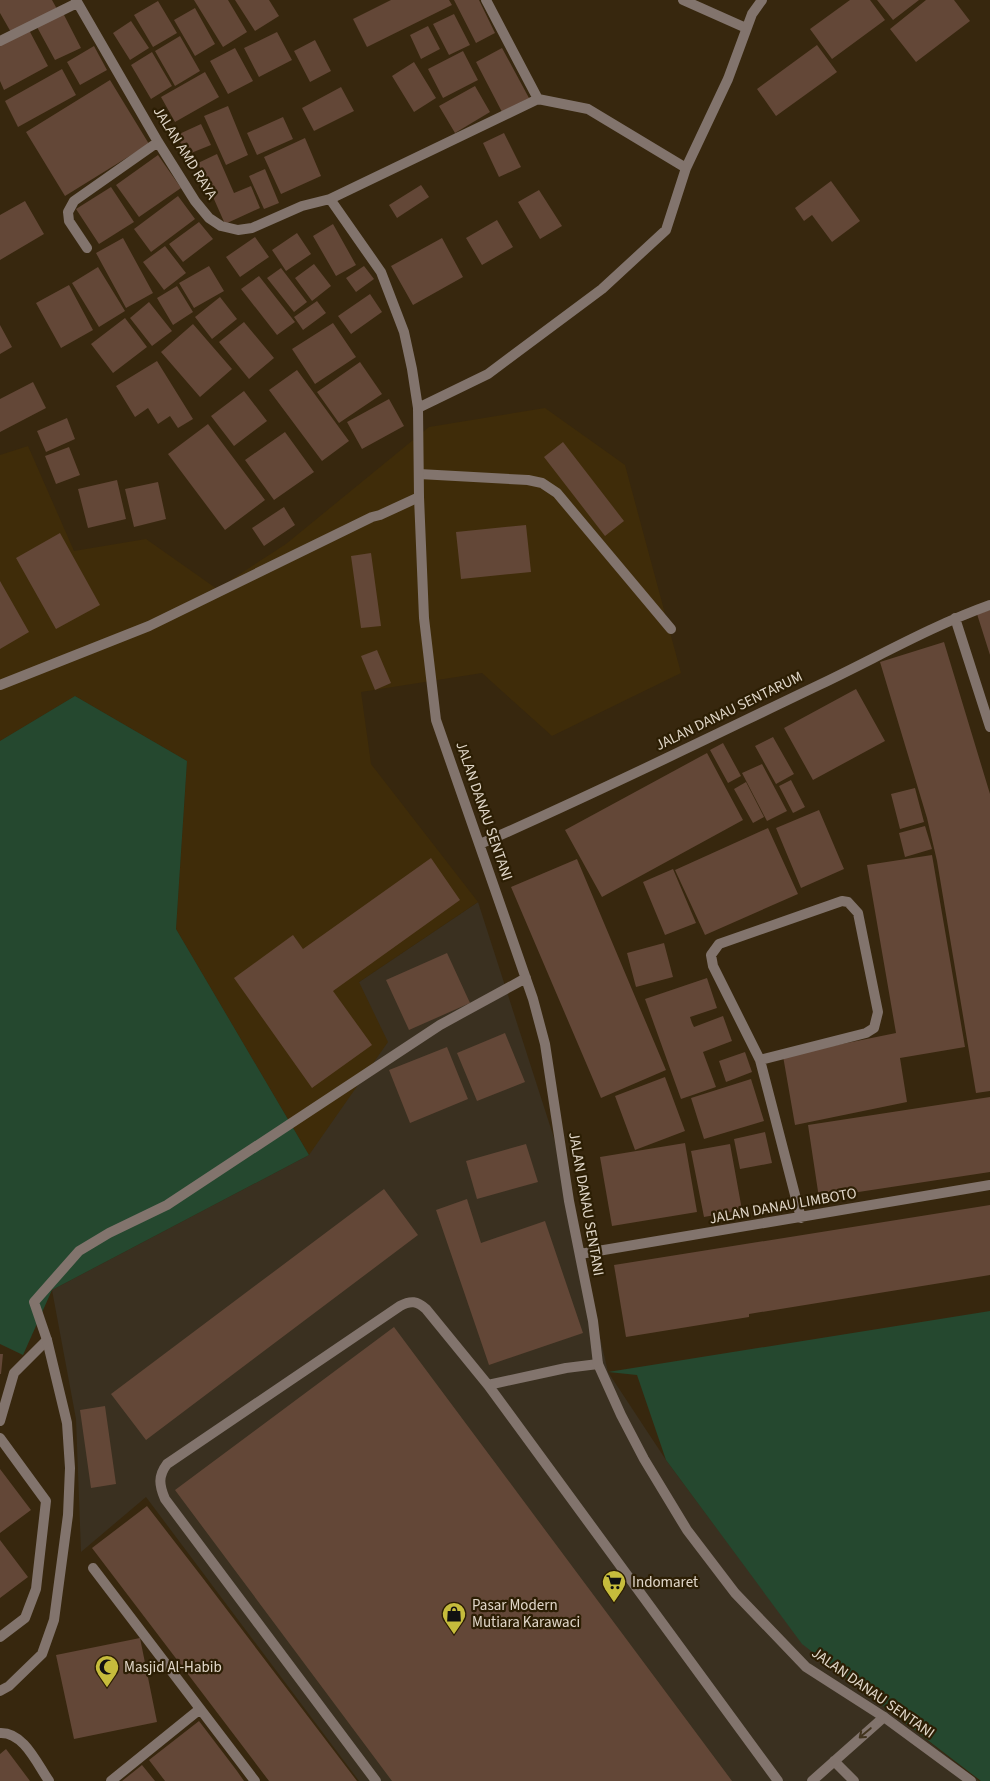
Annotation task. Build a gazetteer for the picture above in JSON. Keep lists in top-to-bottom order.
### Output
{
  "streets": {
    "street": [
      "JALAN AMD RAYA",
      "JALAN DANAU SENTARUM",
      "JALAN DANAU SENTANI",
      "JALAN DANAU LIMBOTO"
    ]
  },
  "crossings": [
    ["JALAN DANAU SENTARUM", "JALAN DANAU SENTANI"],
    ["JALAN DANAU SENTANI", "JALAN DANAU LIMBOTO"]
  ],
  "places": {
    "supermarket": ["Indomaret"],
    "shop": ["Pasar Modern Mutiara Karawaci"],
    "mosque": ["Masjid Al-Habib"]
  }
}
